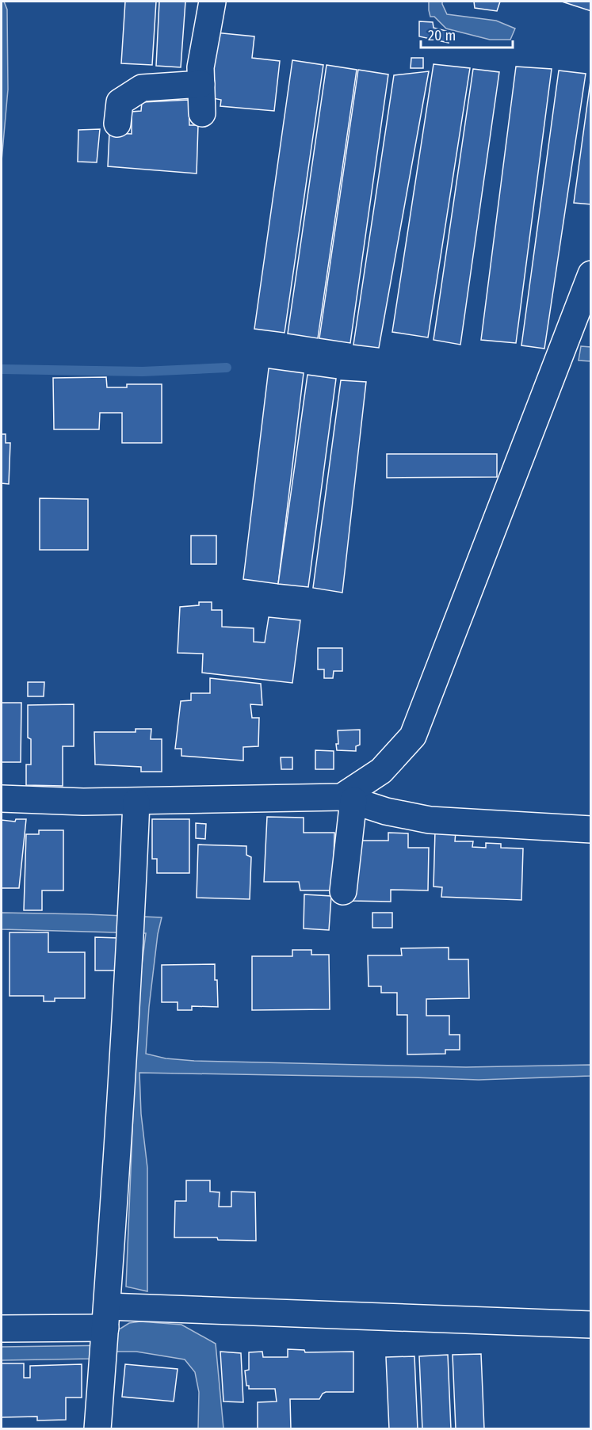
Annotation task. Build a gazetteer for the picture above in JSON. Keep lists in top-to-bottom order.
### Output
{
  "scale_bar": "20 m"
}
